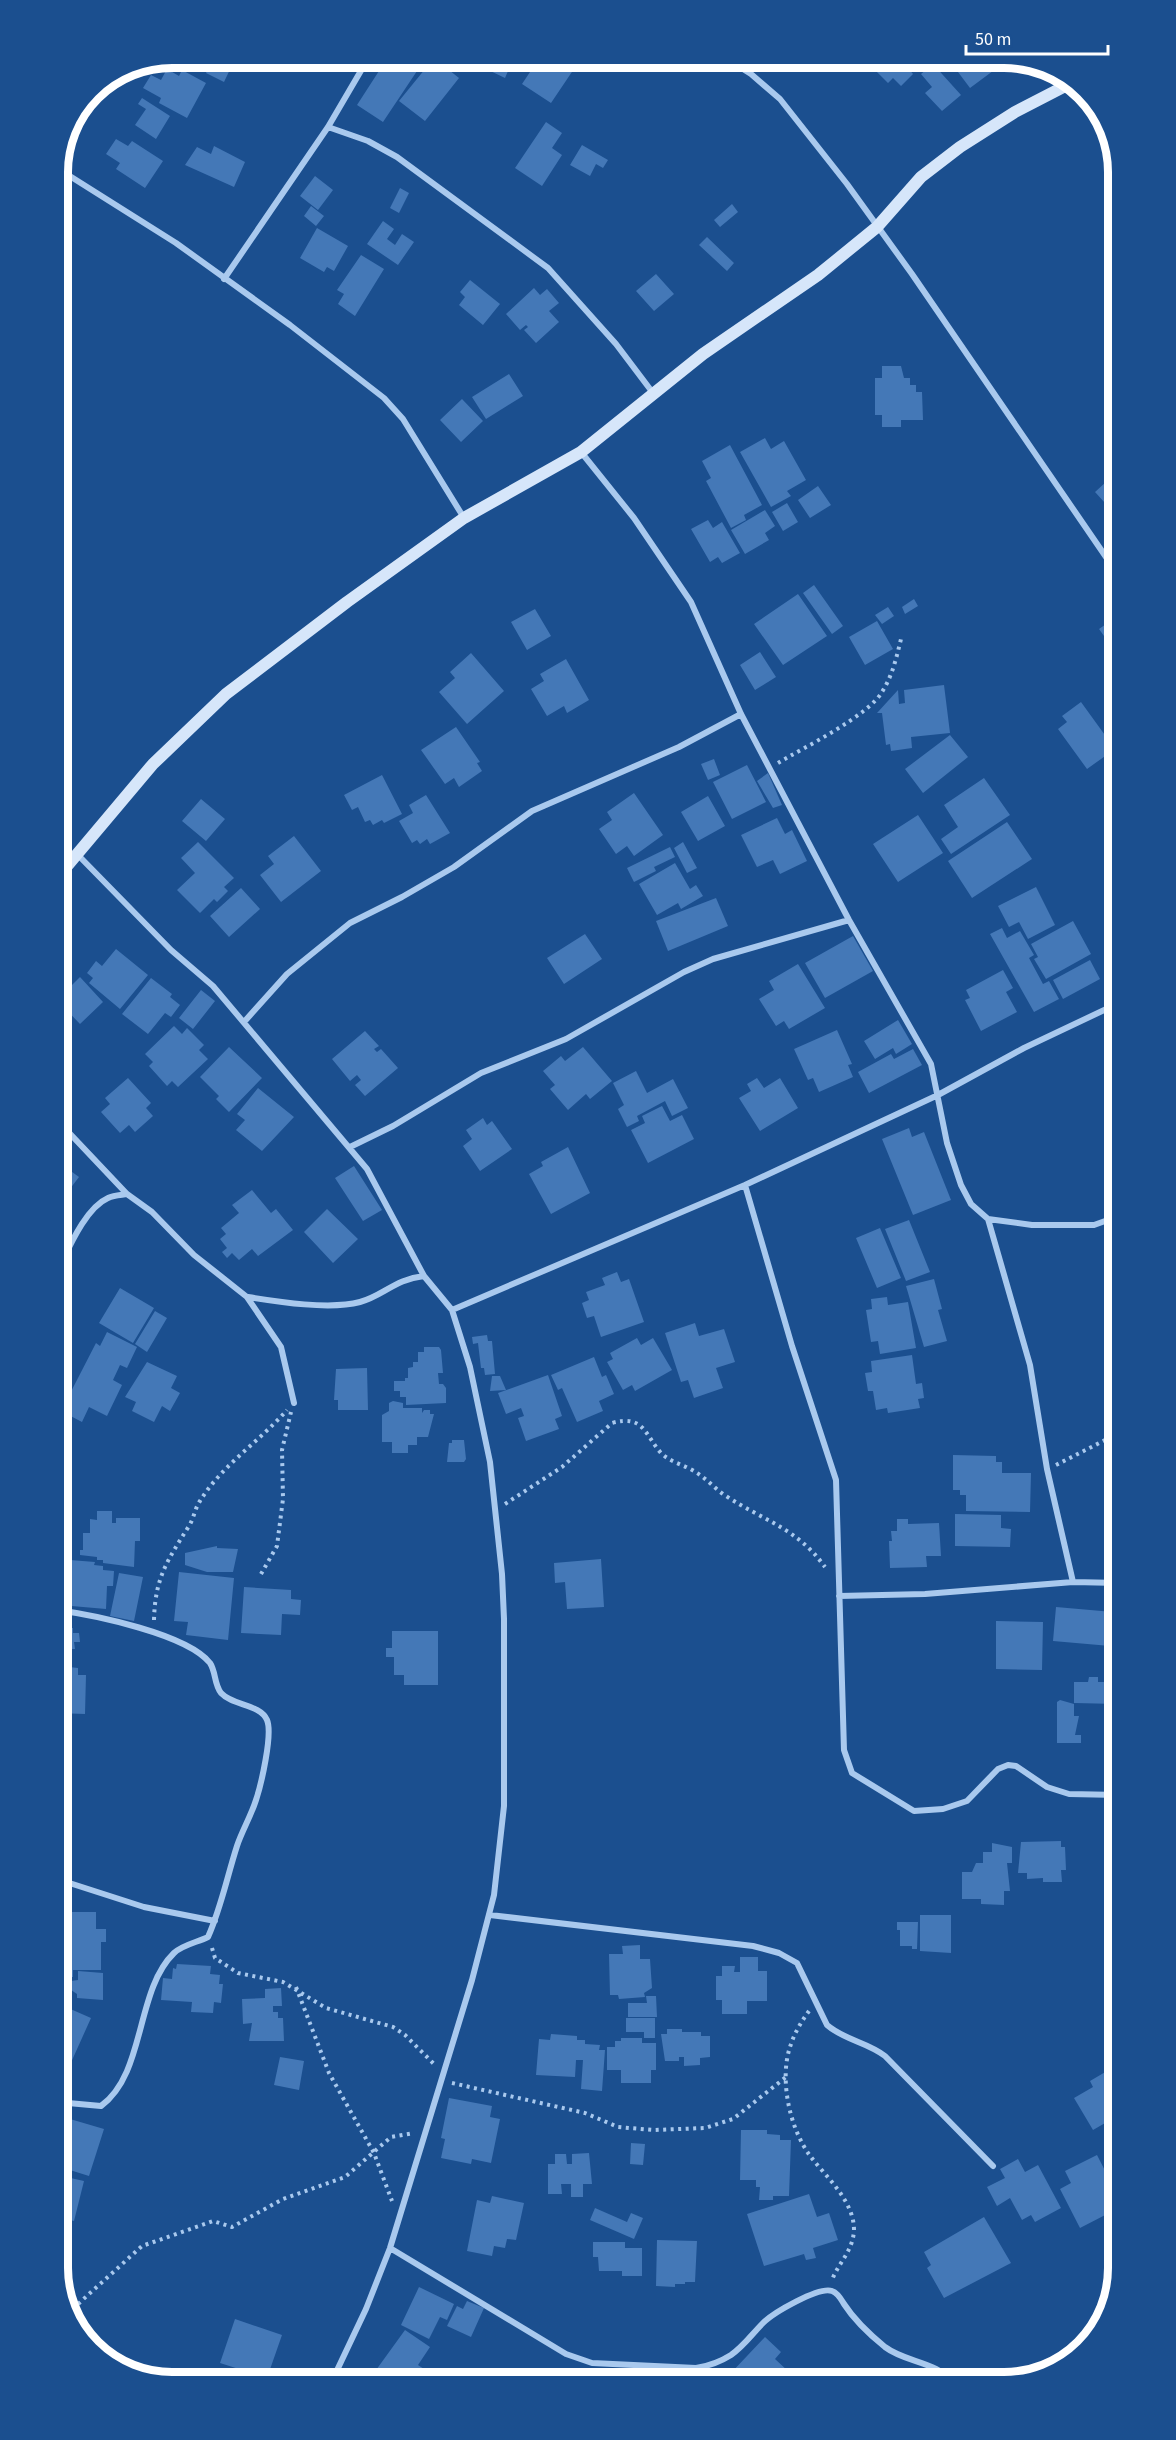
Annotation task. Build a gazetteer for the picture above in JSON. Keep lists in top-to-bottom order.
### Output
{
  "scale_bar": "50 m"
}
